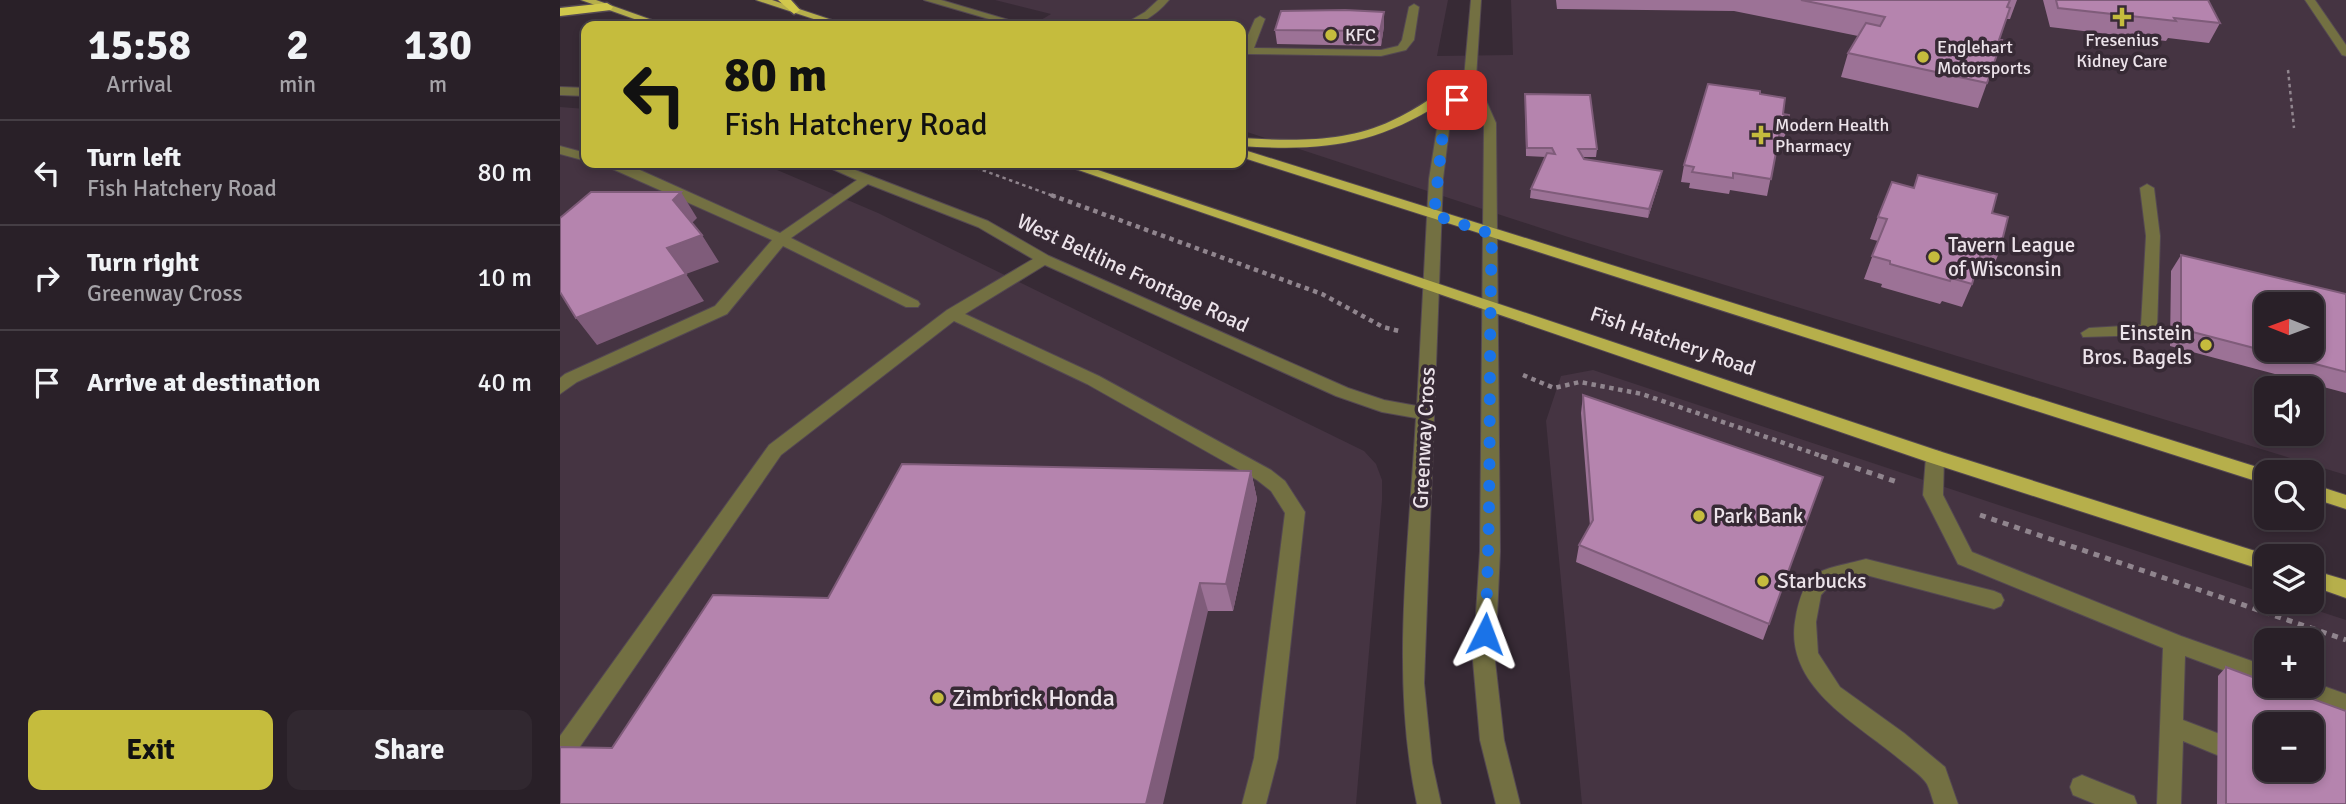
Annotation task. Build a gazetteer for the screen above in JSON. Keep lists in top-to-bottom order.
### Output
{
  "streets": {
    "main road": ["Fish Hatchery Road"],
    "street": ["West Beltline Frontage Road", "Greenway Cross"]
  },
  "crossings": [
    ["West Beltline Frontage Road", "Greenway Cross"],
    ["Fish Hatchery Road", "Greenway Cross"]
  ],
  "places": {
    "health": ["Fresenius Kidney Care", "Modern Health Pharmacy"],
    "other": [
      "KFC",
      "Englehart Motorsports",
      "Tavern League of Wisconsin",
      "Einstein Bros. Bagels",
      "Park Bank",
      "Starbucks",
      "Zimbrick Honda"
    ]
  },
  "north": "left",
  "page": {
    "eta": [
      "15:58",
      "Arrival",
      "2",
      "min",
      "130",
      "m"
    ],
    "turn": ["80 m", "Fish Hatchery Road"],
    "list": [
      {
        "name": "Turn left",
        "note": "Fish Hatchery Road",
        "value": "80 m"
      },
      {
        "name": "Turn right",
        "note": "Greenway Cross",
        "value": "10 m"
      },
      {
        "name": "Arrive at destination",
        "value": "40 m"
      }
    ],
    "map_buttons": ["+", "−"],
    "buttons": ["Exit", "Share"]
  }
}
